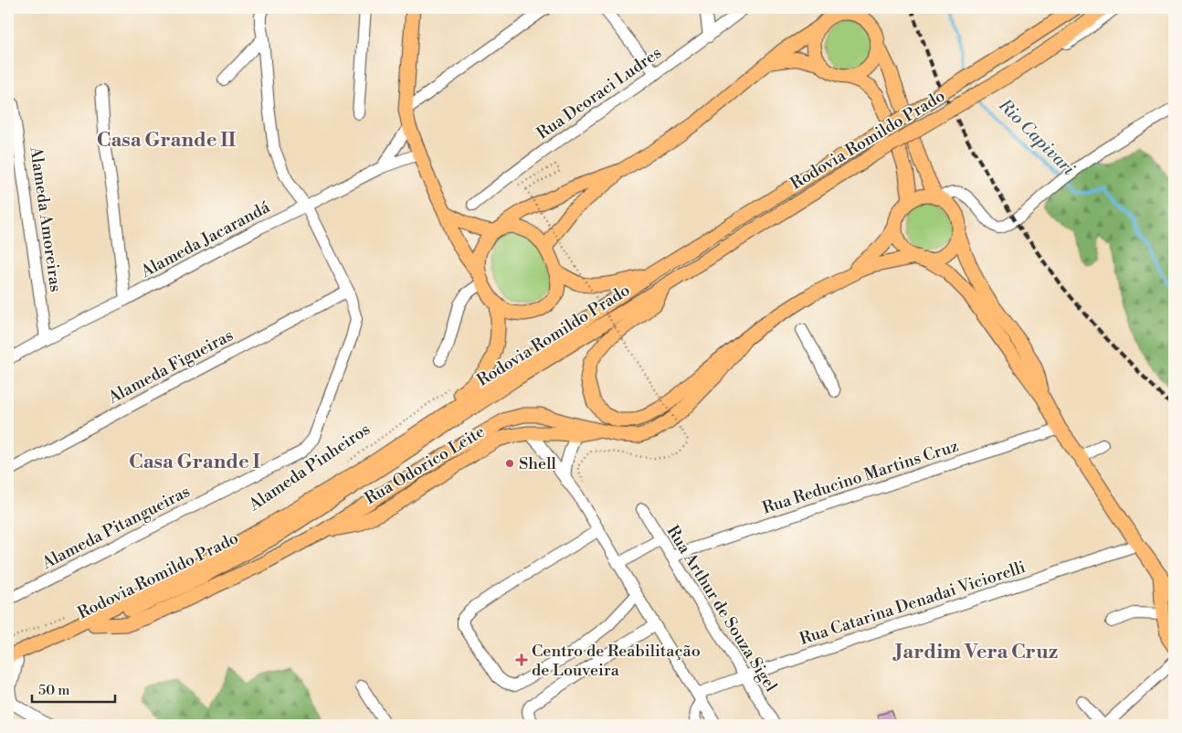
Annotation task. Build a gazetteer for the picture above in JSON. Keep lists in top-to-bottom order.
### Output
{
  "streets": {
    "main road": ["Rodovia Romildo Prado", "Rua Odorico Leite"],
    "street": [
      "Rua Deoraci Ludres",
      "Alameda Amoreiras",
      "Alameda Jacarandá",
      "Alameda Figueiras",
      "Rua Reducino Martins Cruz",
      "Alameda Pitangueiras",
      "Rua Catarina Denadai Viciorelli",
      "Rua Arthur de Souza Sigel"
    ],
    "path": ["Alameda Pinheiros"]
  },
  "crossings": [
    ["Alameda Amoreiras", "Alameda Jacarandá"],
    ["Alameda Figueiras", "Alameda Pitangueiras"],
    ["Rua Reducino Martins Cruz", "Rua Arthur de Souza Sigel"],
    ["Rua Catarina Denadai Viciorelli", "Rua Arthur de Souza Sigel"]
  ],
  "districts": ["Casa Grande II", "Casa Grande I", "Jardim Vera Cruz"],
  "water": ["Rio Capivari"],
  "places": {
    "other": ["Shell"],
    "health": ["Centro de Reabilitação de Louveira"]
  },
  "scale_bar": "50 m"
}
